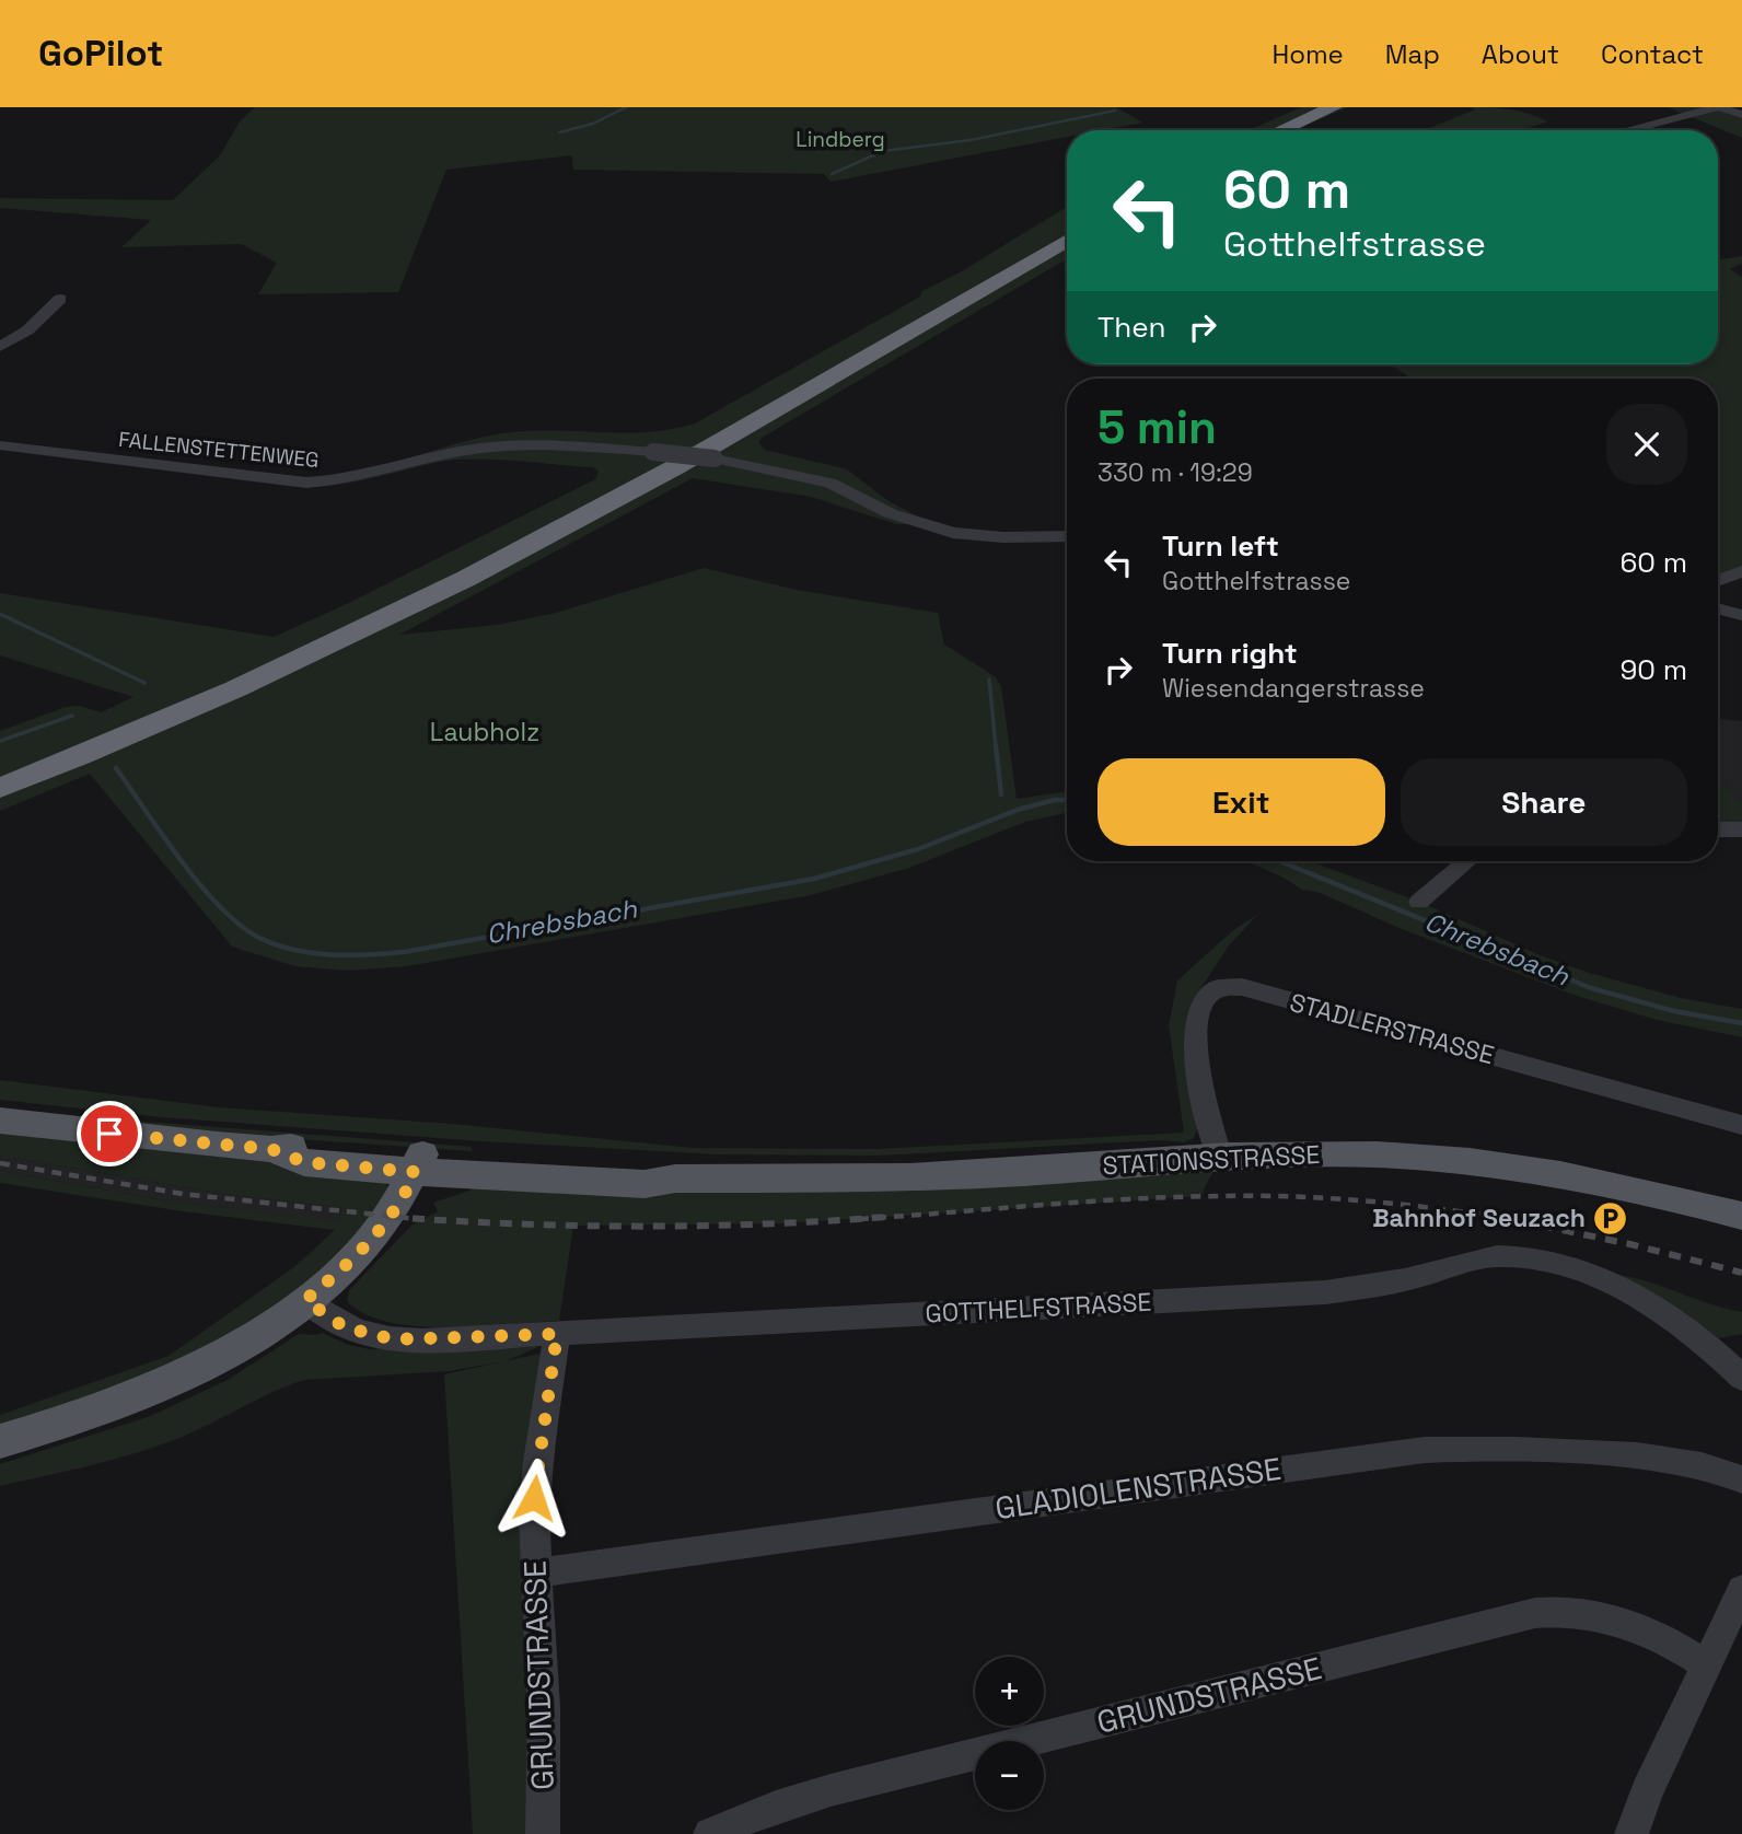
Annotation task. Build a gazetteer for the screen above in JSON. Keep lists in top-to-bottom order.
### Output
{
  "streets": {
    "main road": ["STATIONSSTRASSE"],
    "street": [
      "FALLENSTETTENWEG",
      "STADLERSTRASSE",
      "GOTTHELFSTRASSE",
      "GLADIOLENSTRASSE",
      "GRUNDSTRASSE"
    ]
  },
  "crossings": [
    ["STADLERSTRASSE", "STATIONSSTRASSE"],
    ["GOTTHELFSTRASSE", "GRUNDSTRASSE"],
    ["GLADIOLENSTRASSE", "GRUNDSTRASSE"]
  ],
  "water": ["Chrebsbach"],
  "parks": ["Lindberg", "Laubholz"],
  "places": {
    "parking": ["Bahnhof Seuzach"]
  },
  "page": {
    "header": "GoPilot",
    "nav": [
      "Home",
      "Map",
      "About",
      "Contact"
    ],
    "turn": ["60 m", "Gotthelfstrasse"],
    "then": "Then",
    "heading": ["5 min", "330 m · 19:29"],
    "list": [
      {
        "name": "Turn left",
        "note": "Gotthelfstrasse",
        "value": "60 m"
      },
      {
        "name": "Turn right",
        "note": "Wiesendangerstrasse",
        "value": "90 m"
      }
    ],
    "buttons": ["Exit", "Share"],
    "map_buttons": ["+", "−"]
  }
}
